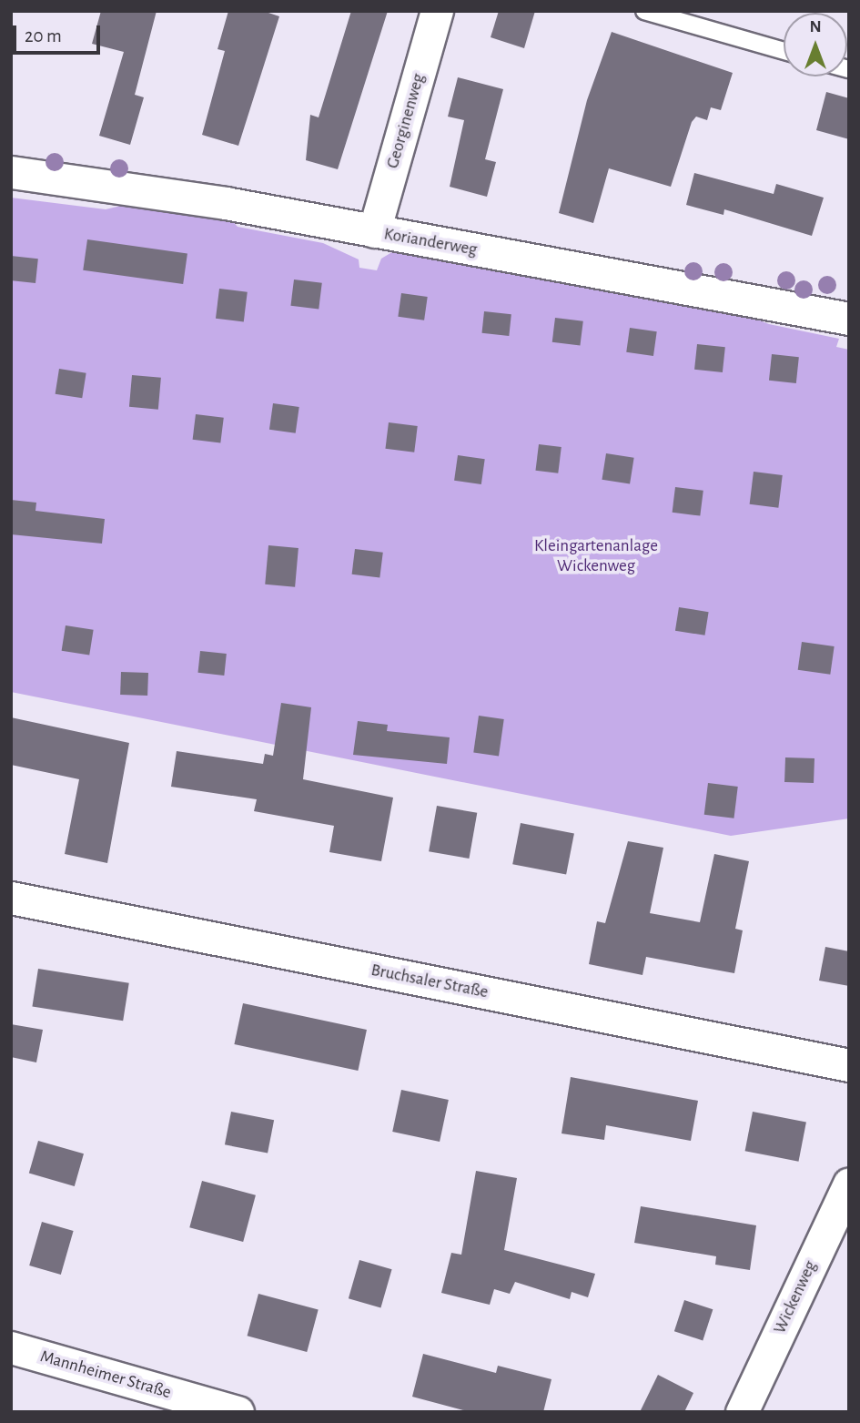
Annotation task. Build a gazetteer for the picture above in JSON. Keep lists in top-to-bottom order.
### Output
{
  "streets": {
    "street": [
      "Georginenweg",
      "Korianderweg",
      "Bruchsaler Straße",
      "Wickenweg",
      "Mannheimer Straße"
    ]
  },
  "crossings": [
    ["Georginenweg", "Korianderweg"]
  ],
  "parks": ["Kleingartenanlage Wickenweg"],
  "scale_bar": "20 m",
  "north": "top"
}
